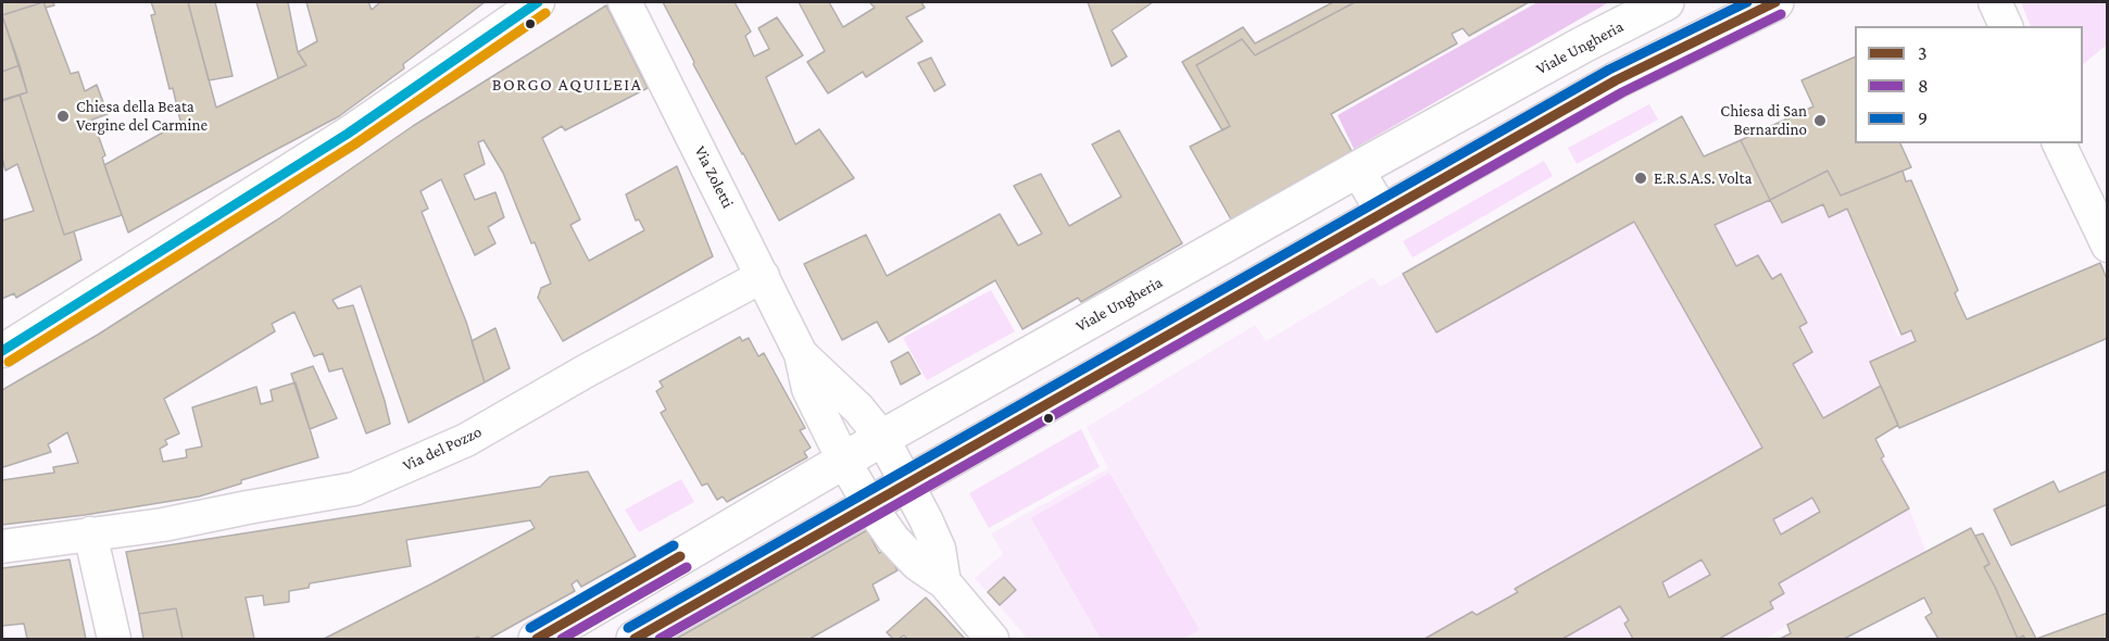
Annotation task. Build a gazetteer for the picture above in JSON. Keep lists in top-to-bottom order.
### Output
{
  "streets": {
    "street": ["Viale Ungheria", "Via Zoletti", "Via del Pozzo"]
  },
  "crossings": [
    ["Viale Ungheria", "Via Zoletti"],
    ["Via Zoletti", "Via del Pozzo"]
  ],
  "districts": ["BORGO AQUILEIA"],
  "places": ["Chiesa della Beata Vergine del Carmine", "Chiesa di San Bernardino", "E.R.S.A.S. Volta"],
  "lines": ["transit line 3", "transit line 9", "transit line 8"],
  "legend": ["3", "8", "9"]
}
